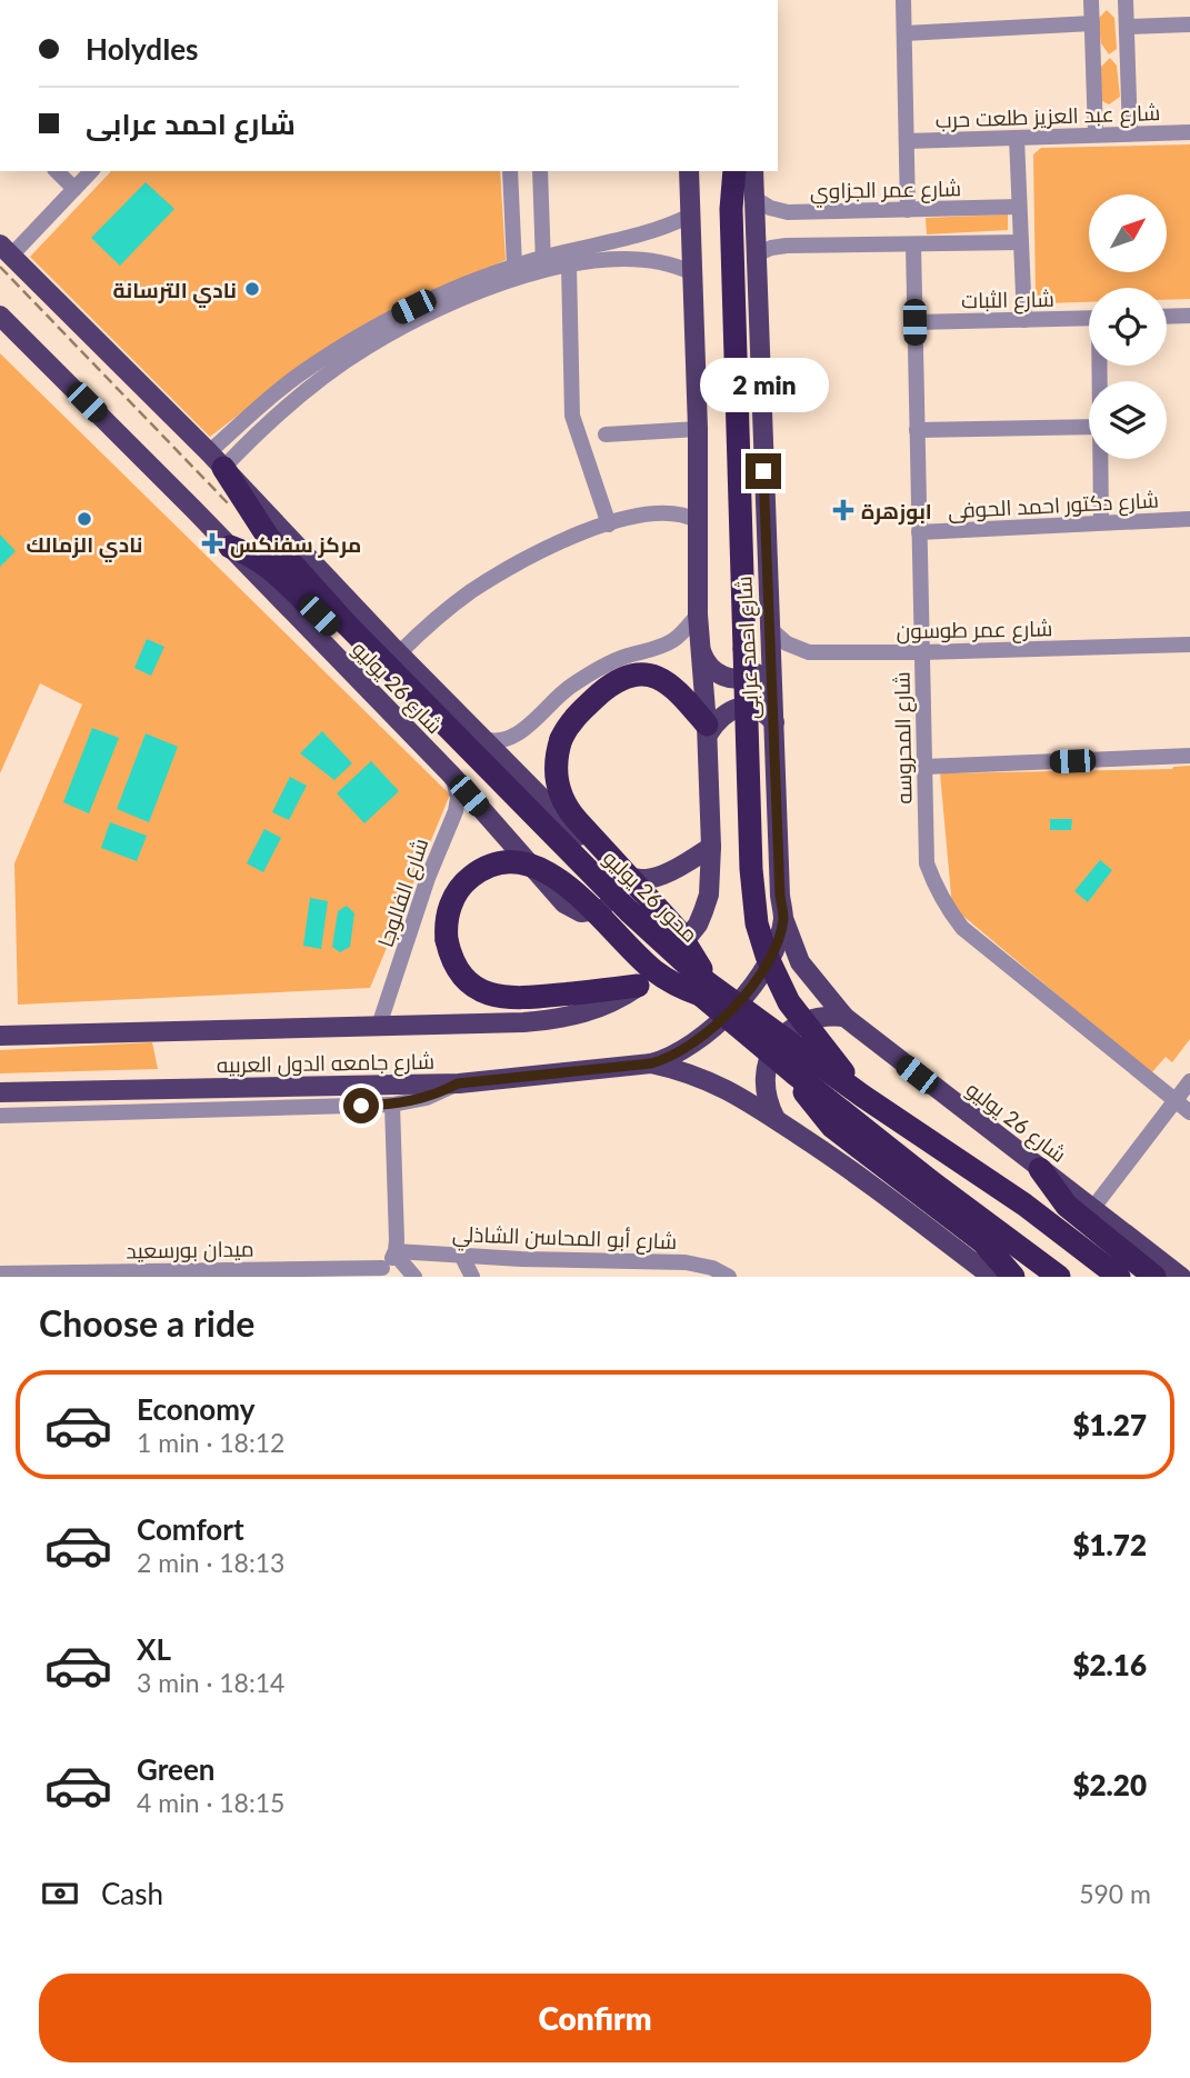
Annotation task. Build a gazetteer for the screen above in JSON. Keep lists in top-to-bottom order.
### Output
{
  "streets": {
    "highway": ["محور 26 يوليو"],
    "main road": ["شارع احمد عرابى", "شارع 26 يوليو", "شارع جامعه الدول العربيه"],
    "street": [
      "شارع عبد العزيز طلعت حرب",
      "شارع عمر الجزاوي",
      "شارع الثبات",
      "شارع دكتور احمد الحوفى",
      "شارع عمر طوسون",
      "شارع المحروسه",
      "شارع الفالوجا",
      "شارع أبو المحاسن الشاذلي",
      "ميدان بورسعيد"
    ]
  },
  "crossings": [
    ["شارع عمر الجزاوي", "شارع احمد عرابى"],
    ["شارع الثبات", "شارع المحروسه"],
    ["شارع دكتور احمد الحوفى", "شارع المحروسه"],
    ["شارع عمر طوسون", "شارع احمد عرابى"],
    ["شارع عمر طوسون", "شارع المحروسه"],
    ["شارع احمد عرابى", "شارع 26 يوليو"],
    ["شارع احمد عرابى", "شارع جامعه الدول العربيه"],
    ["شارع 26 يوليو", "شارع الفالوجا"],
    ["شارع 26 يوليو", "محور 26 يوليو"],
    ["شارع الفالوجا", "شارع جامعه الدول العربيه"]
  ],
  "places": {
    "other": ["نادي الترسانة", "نادي الزمالك"],
    "health": ["ابوزهرة", "مركز سفنكس"]
  },
  "north": "top right",
  "page": {
    "banner": ["HolydIes", "شارع احمد عرابى"],
    "bubble": "2 min",
    "heading": "Choose a ride",
    "list": [
      {
        "name": "Economy",
        "note": "1 min · 18:12",
        "value": "$1.27"
      },
      {
        "name": "Comfort",
        "note": "2 min · 18:13",
        "value": "$1.72"
      },
      {
        "name": "XL",
        "note": "3 min · 18:14",
        "value": "$2.16"
      },
      {
        "name": "Green",
        "note": "4 min · 18:15",
        "value": "$2.20"
      }
    ],
    "pay": ["Cash", "590 m"],
    "buttons": "Confirm"
  }
}
